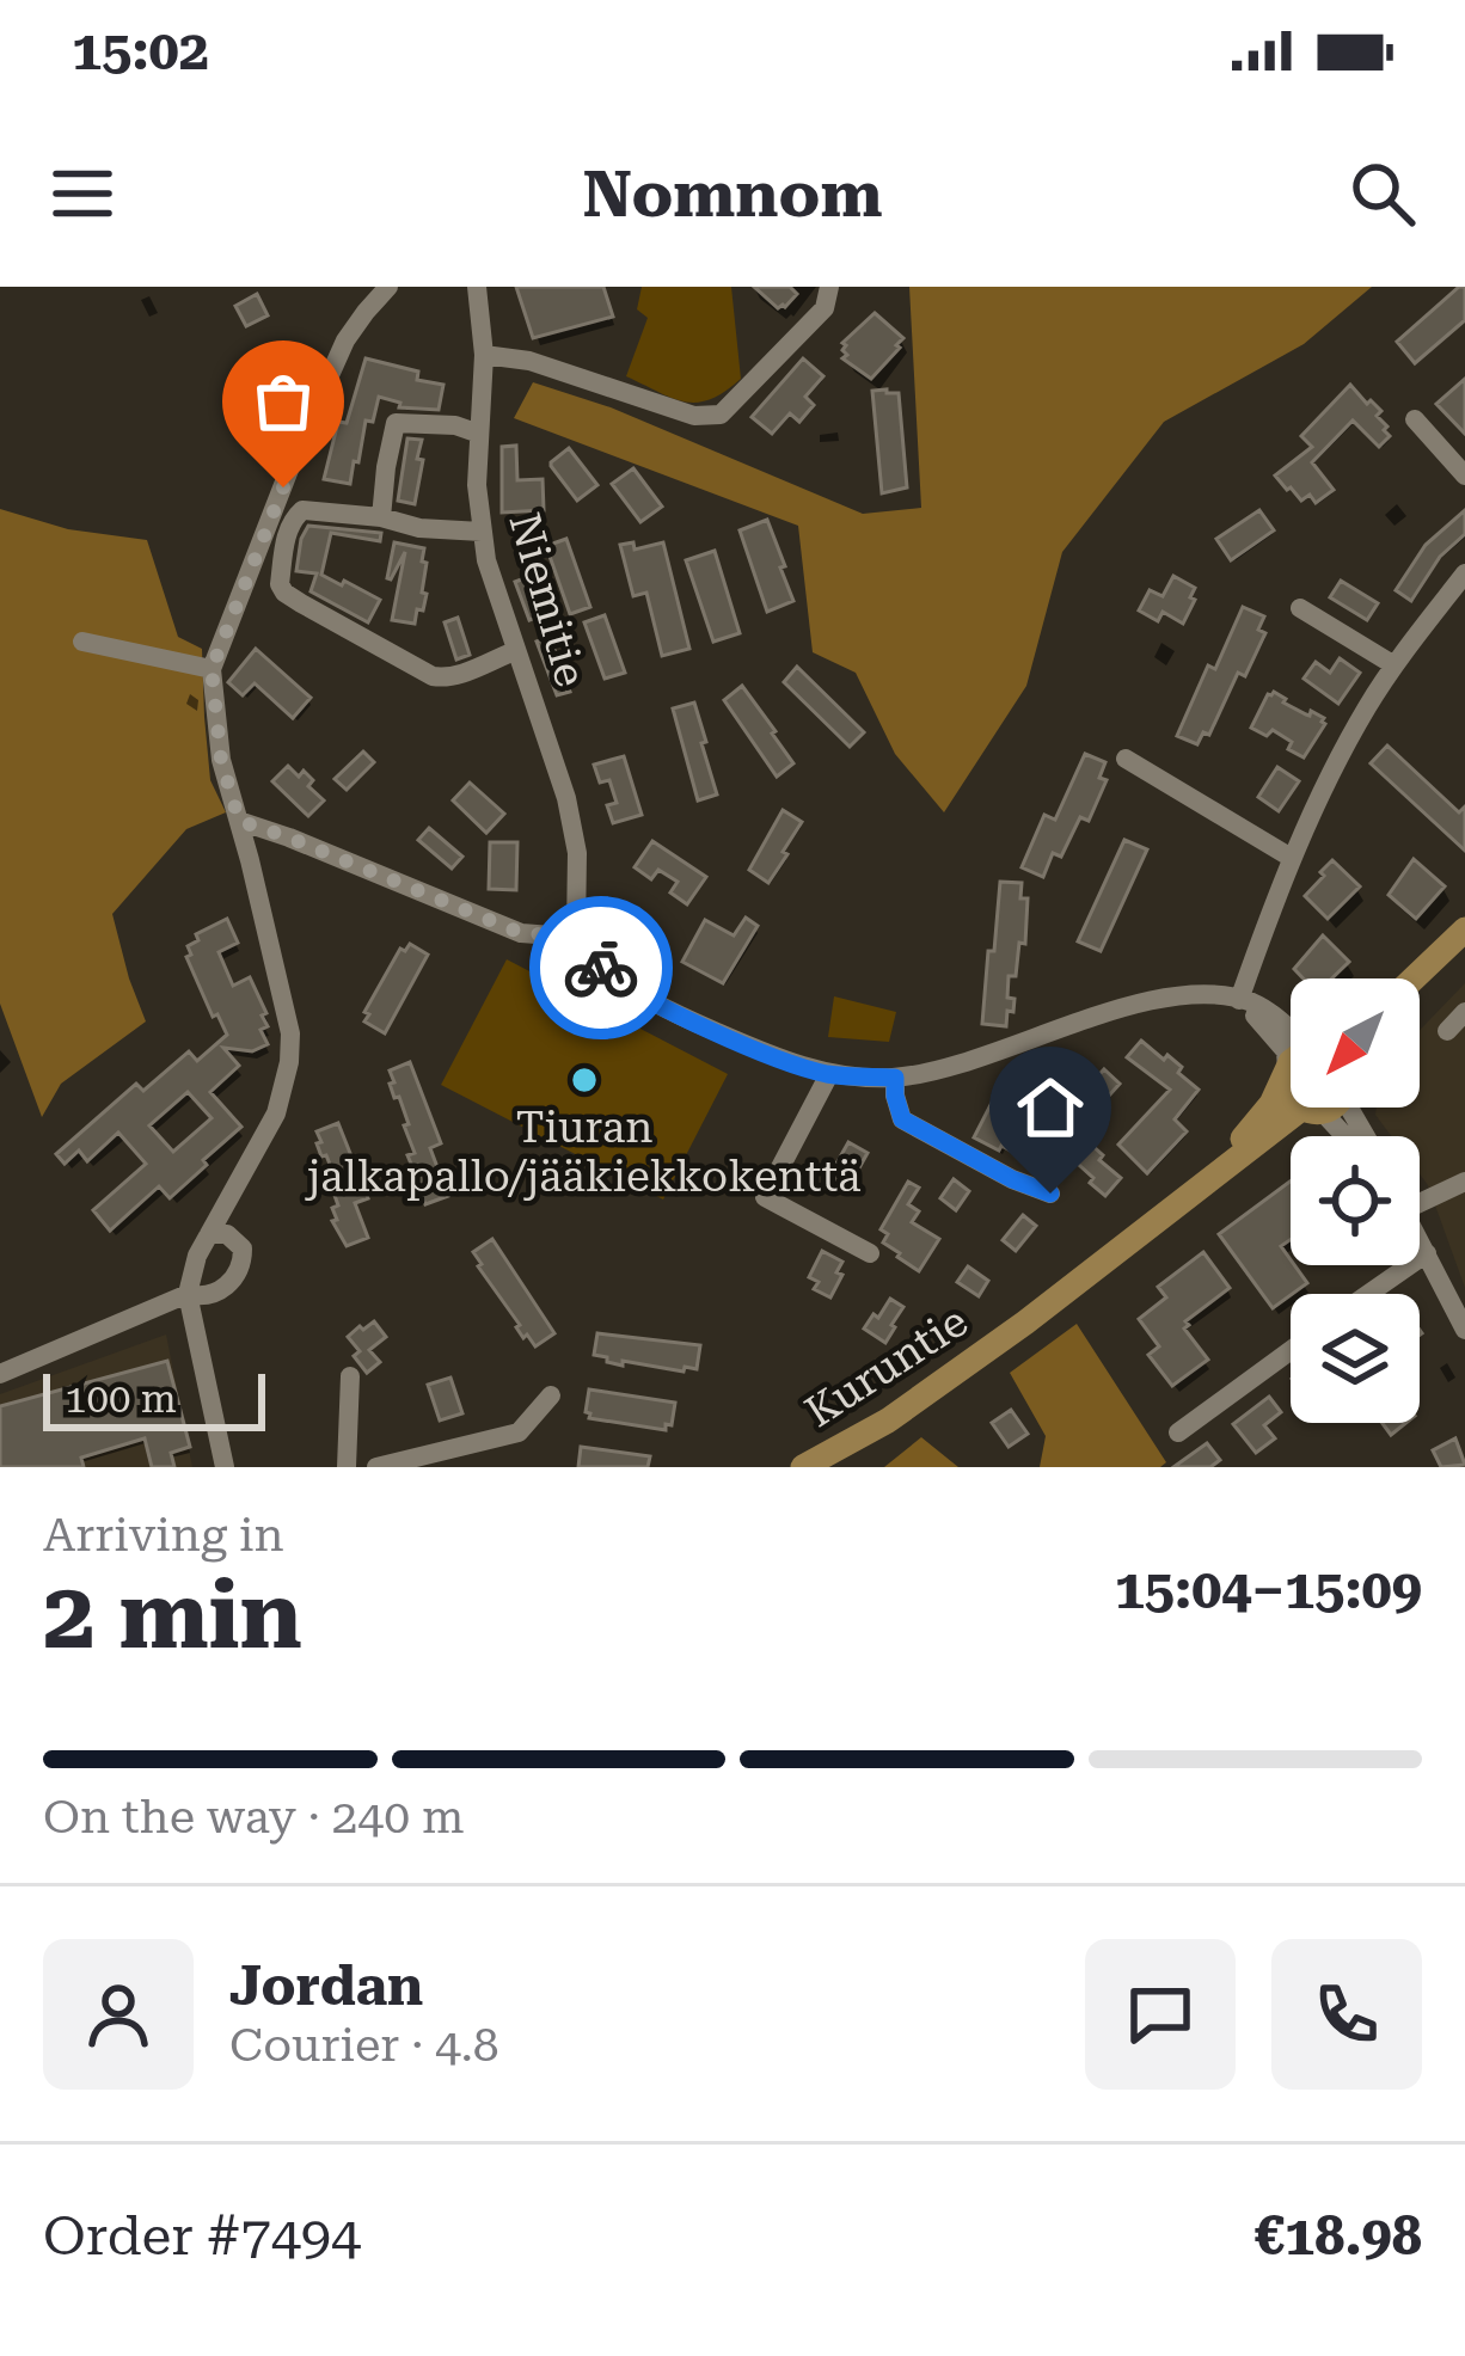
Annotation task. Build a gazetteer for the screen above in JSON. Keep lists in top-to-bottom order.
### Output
{
  "streets": {
    "main road": ["Kuruntie"],
    "street": ["Niemitie"]
  },
  "places": ["Tiuran jalkapallo/jääkiekkokenttä"],
  "scale_bar": "100 m",
  "north": "bottom left",
  "page": {
    "status": "15:02",
    "header": "Nomnom",
    "scale": "100 m",
    "heading": ["2 min", "Arriving in", "15:04–15:09"],
    "panel": [
      "Jordan",
      "Courier · 4.8",
      "Order #7494",
      "€18.98"
    ],
    "bar": "On the way · 240 m"
  }
}
